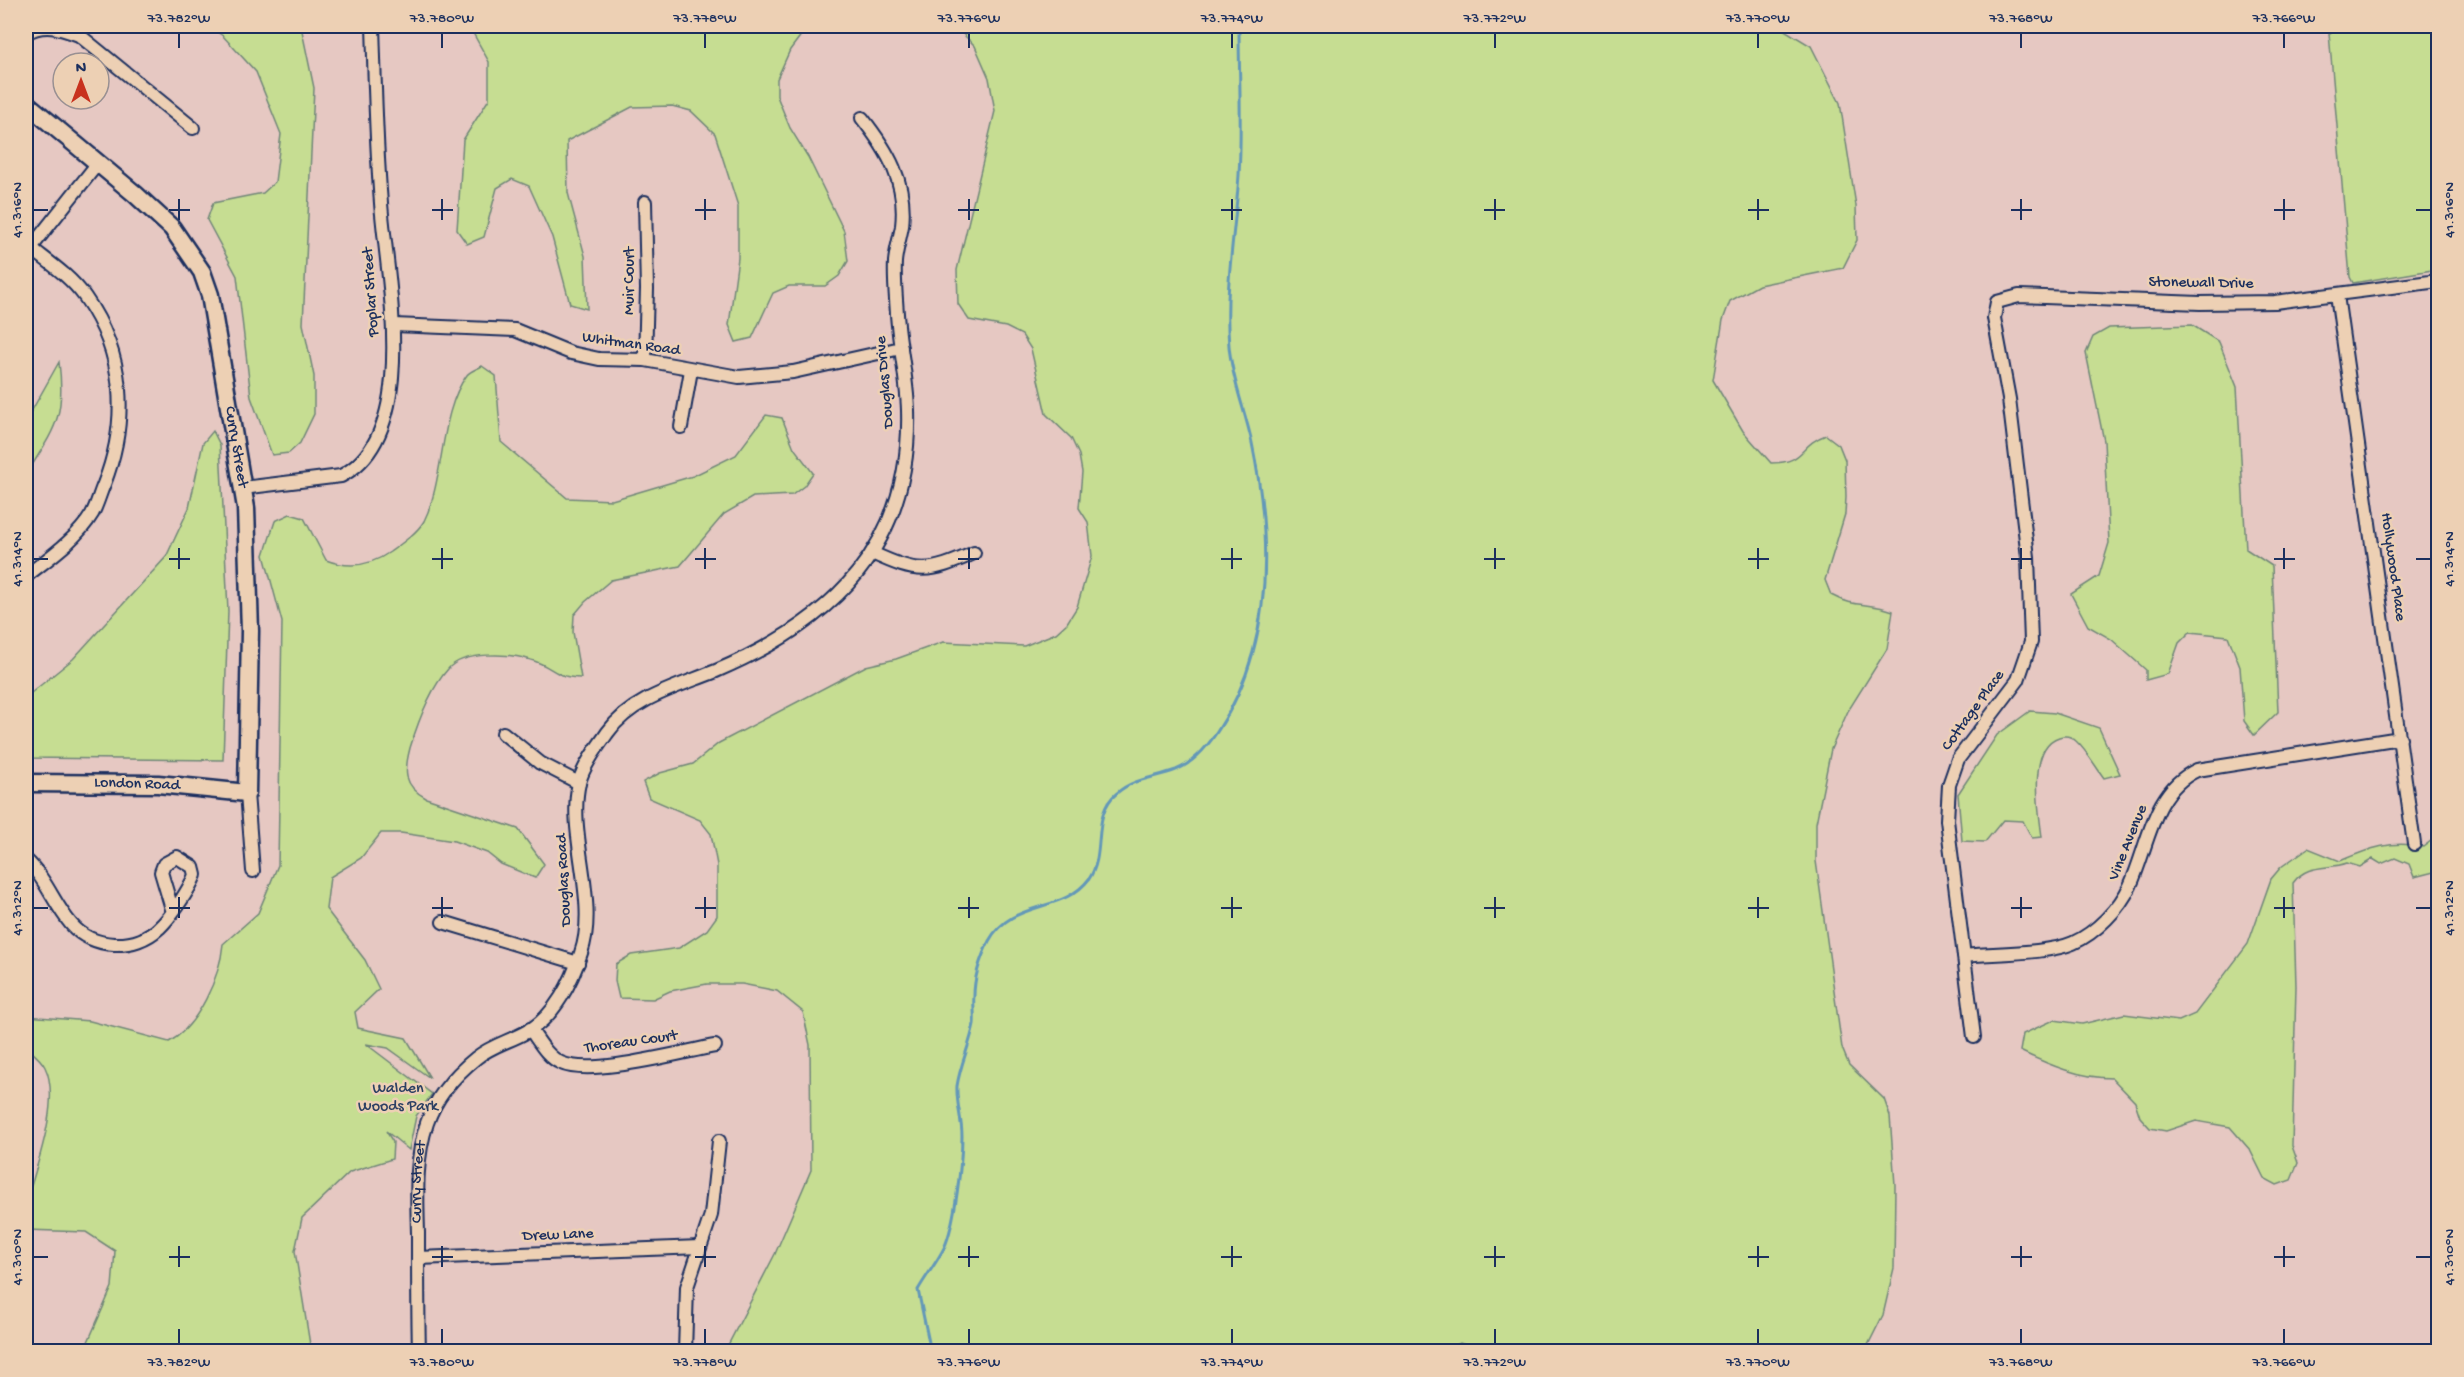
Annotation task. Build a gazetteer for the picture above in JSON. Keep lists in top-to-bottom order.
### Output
{
  "streets": {
    "street": [
      "Muir Court",
      "Stonewall Drive",
      "Poplar Street",
      "Whitman Road",
      "Douglas Drive",
      "Curry Street",
      "Hollywood Place",
      "Cottage Place",
      "London Road",
      "Vine Avenue",
      "Douglas Road",
      "Thoreau Court",
      "Drew Lane"
    ]
  },
  "crossings": [
    ["Muir Court", "Whitman Road"],
    ["Stonewall Drive", "Hollywood Place"],
    ["Stonewall Drive", "Cottage Place"],
    ["Poplar Street", "Whitman Road"],
    ["Poplar Street", "Curry Street"],
    ["Whitman Road", "Douglas Drive"],
    ["Douglas Drive", "Douglas Road"],
    ["Curry Street", "London Road"],
    ["Curry Street", "Douglas Road"],
    ["Curry Street", "Thoreau Court"],
    ["Curry Street", "Drew Lane"],
    ["Hollywood Place", "Vine Avenue"],
    ["Cottage Place", "Vine Avenue"],
    ["Douglas Road", "Thoreau Court"]
  ],
  "parks": ["Walden Woods Park"],
  "north": "top",
  "coordinates": [
    "73.782°W",
    "73.780°W",
    "73.778°W",
    "73.776°W",
    "73.774°W",
    "73.772°W",
    "73.770°W",
    "73.768°W",
    "73.766°W",
    "41.316°N",
    "41.314°N",
    "41.312°N",
    "41.310°N"
  ]
}
